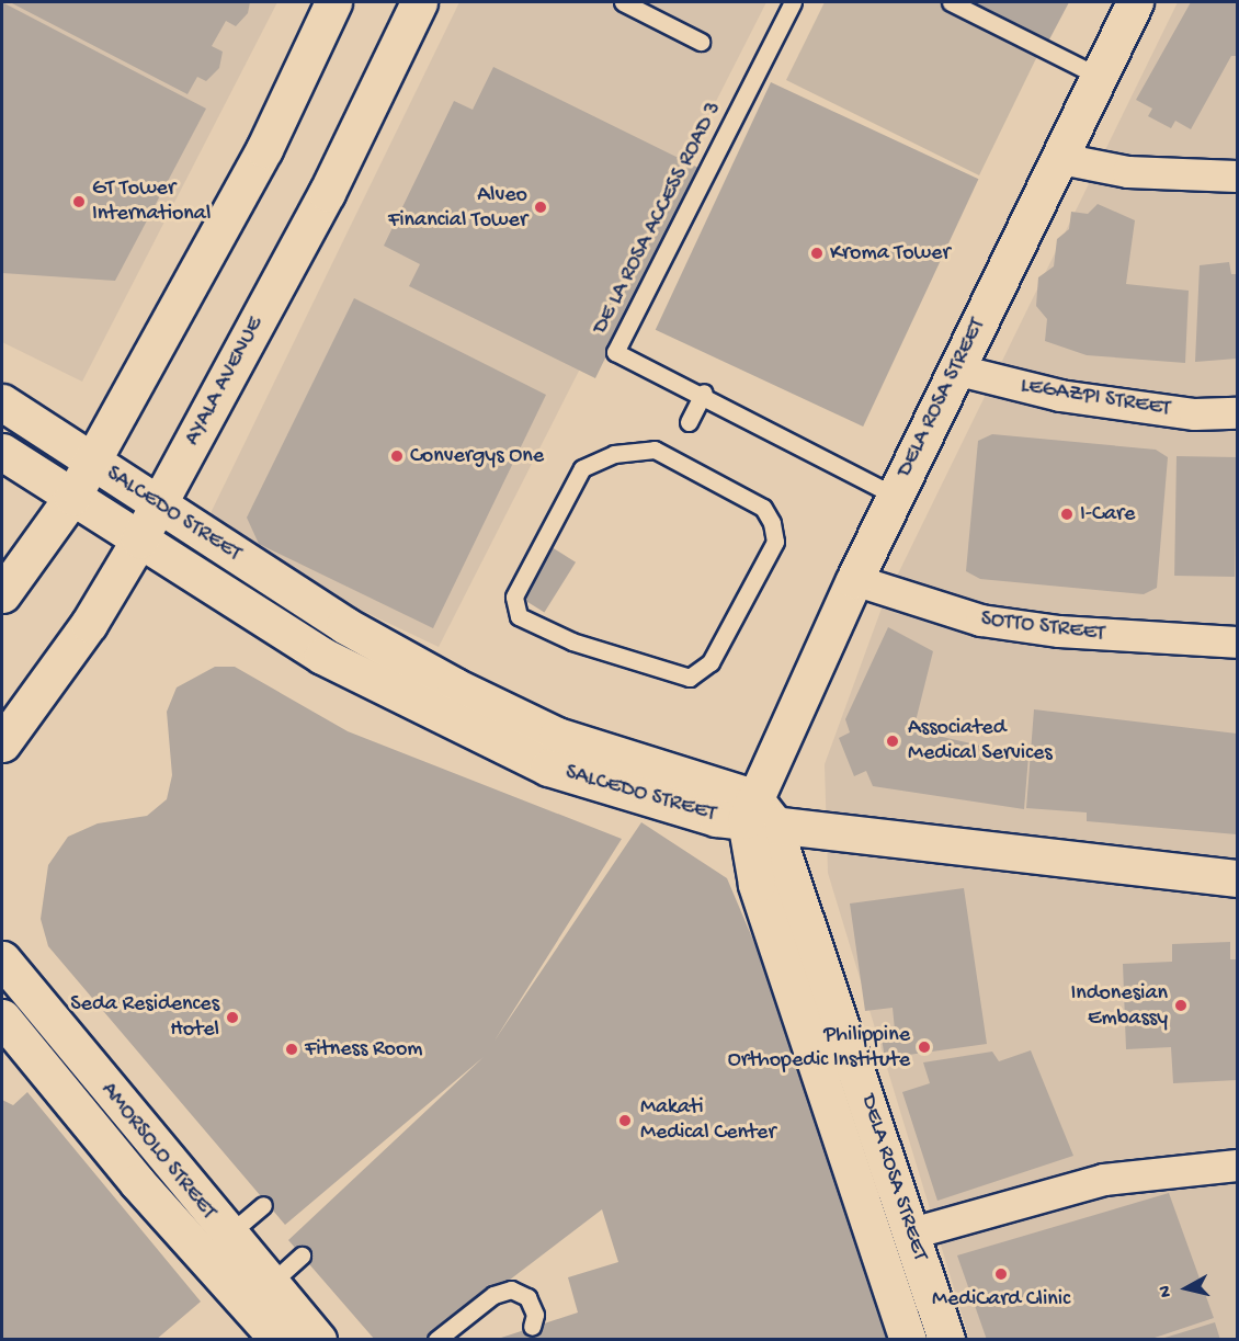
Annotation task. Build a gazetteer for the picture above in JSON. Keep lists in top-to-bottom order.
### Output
{
  "streets": {
    "street": [
      "AYALA AVENUE",
      "DELA ROSA STREET",
      "LEGAZPI STREET",
      "SALCEDO STREET",
      "SOTTO STREET",
      "AMORSOLO STREET"
    ],
    "lane": ["DE LA ROSA ACCESS ROAD 3"]
  },
  "crossings": [
    ["DE LA ROSA ACCESS ROAD 3", "DELA ROSA STREET"],
    ["AYALA AVENUE", "SALCEDO STREET"],
    ["DELA ROSA STREET", "LEGAZPI STREET"],
    ["DELA ROSA STREET", "SALCEDO STREET"],
    ["DELA ROSA STREET", "SOTTO STREET"]
  ],
  "places": [
    "GT Tower International",
    "Alveo Financial Tower",
    "Kroma Tower",
    "Convergys One",
    "I-Care",
    "Associated Medical Services",
    "Indonesian Embassy",
    "Seda Residences Hotel",
    "Philippine Orthopedic Institute",
    "Fitness Room",
    "Makati Medical Center",
    "MediCard Clinic"
  ],
  "north": "left"
}
